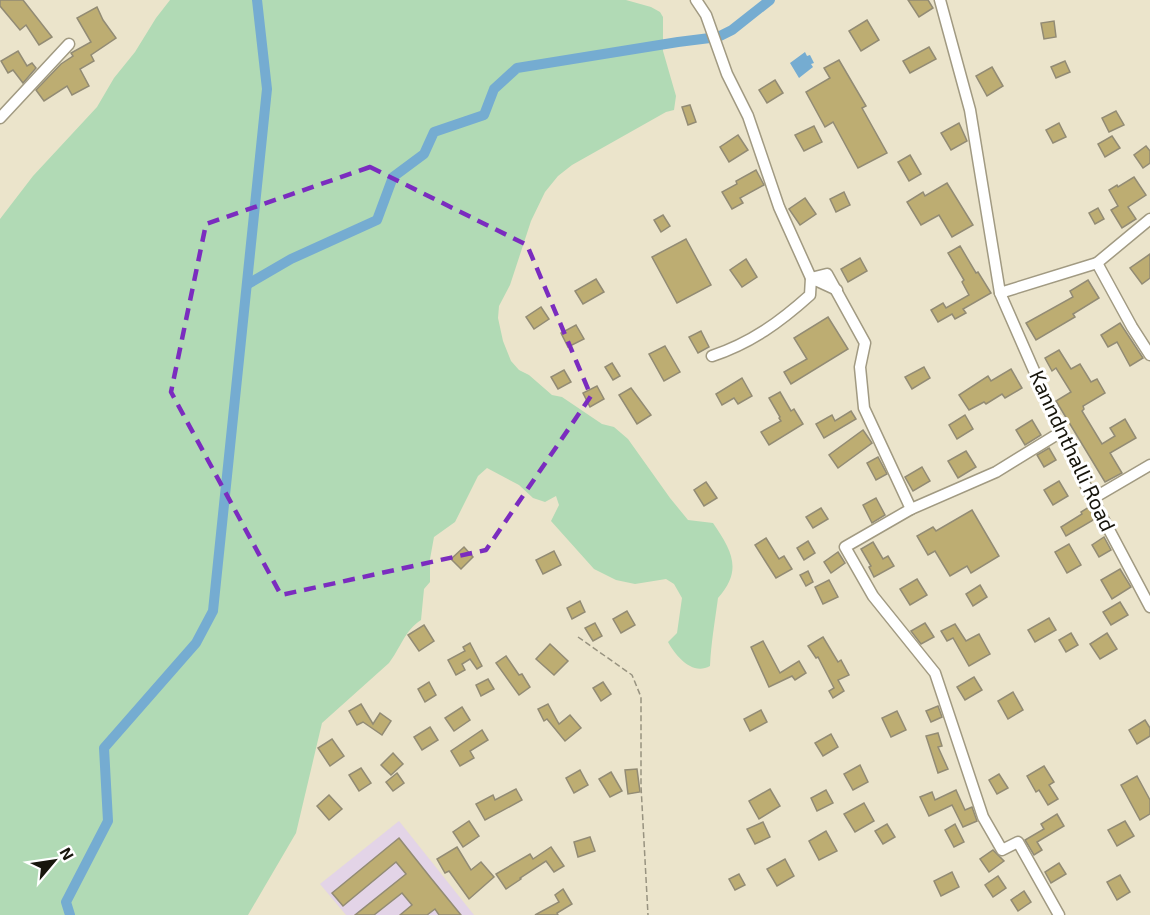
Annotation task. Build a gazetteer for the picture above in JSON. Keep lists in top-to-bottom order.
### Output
{
  "streets": {
    "street": ["Kanndnthalli Road"]
  },
  "north": "top right"
}
